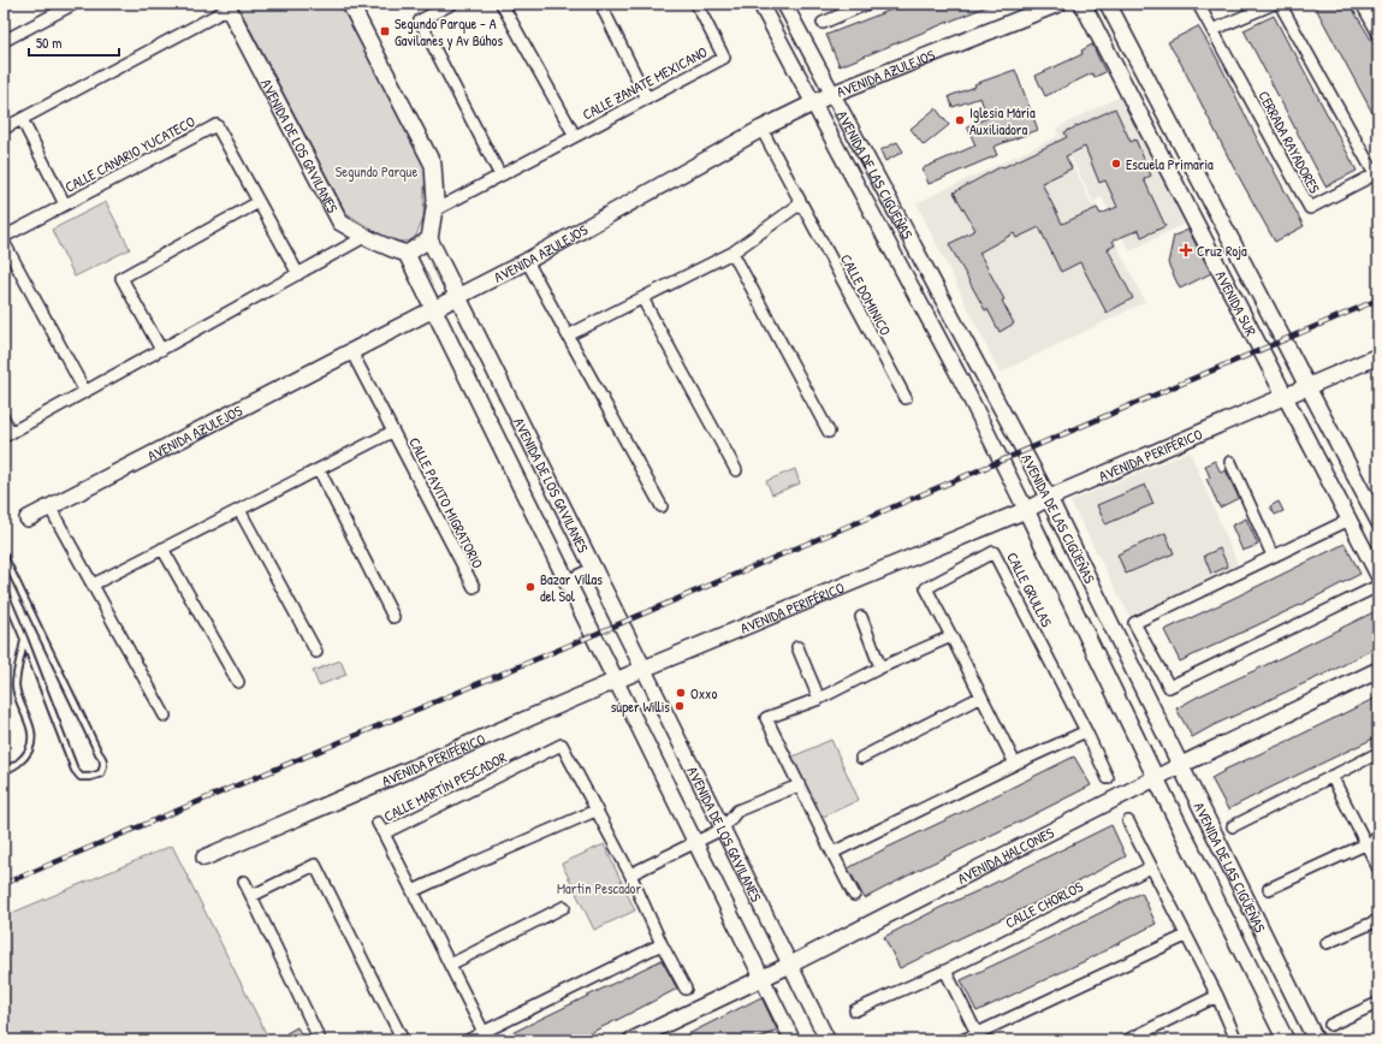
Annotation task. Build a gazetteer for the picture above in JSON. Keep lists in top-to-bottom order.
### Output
{
  "streets": {
    "main road": [
      "AVENIDA AZULEJOS",
      "AVENIDA DE LOS GAVILANES",
      "AVENIDA DE LAS CIGÜEÑAS",
      "AVENIDA SUR",
      "AVENIDA PERIFÉRICO",
      "AVENIDA HALCONES"
    ],
    "street": [
      "CALLE ZANATE MEXICANO",
      "CERRADA RAYADORES",
      "CALLE CANARIO YUCATECO",
      "CALLE DOMINICO",
      "CALLE PAVITO MIGRATORIO",
      "CALLE GRULLAS",
      "CALLE MARTÍN PESCADOR",
      "CALLE CHORLOS"
    ]
  },
  "crossings": [
    ["AVENIDA AZULEJOS", "AVENIDA DE LOS GAVILANES"],
    ["AVENIDA AZULEJOS", "AVENIDA DE LAS CIGÜEÑAS"],
    ["AVENIDA AZULEJOS", "CALLE DOMINICO"],
    ["AVENIDA AZULEJOS", "CALLE PAVITO MIGRATORIO"],
    ["AVENIDA DE LOS GAVILANES", "AVENIDA PERIFÉRICO"],
    ["AVENIDA DE LOS GAVILANES", "AVENIDA HALCONES"],
    ["AVENIDA DE LAS CIGÜEÑAS", "AVENIDA PERIFÉRICO"],
    ["AVENIDA DE LAS CIGÜEÑAS", "AVENIDA HALCONES"],
    ["AVENIDA SUR", "AVENIDA PERIFÉRICO"]
  ],
  "parks": ["Segundo Parque", "Martin Pescador"],
  "places": {
    "transit": ["Segundo Parque - A Gavilanes y Av Búhos"],
    "other": [
      "Iglesia Mária Auxiliadora",
      "Escuela Primaria",
      "Bazar Villas del Sol",
      "Oxxo",
      "súper Willis"
    ],
    "health": ["Cruz Roja"]
  },
  "scale_bar": "50 m"
}
